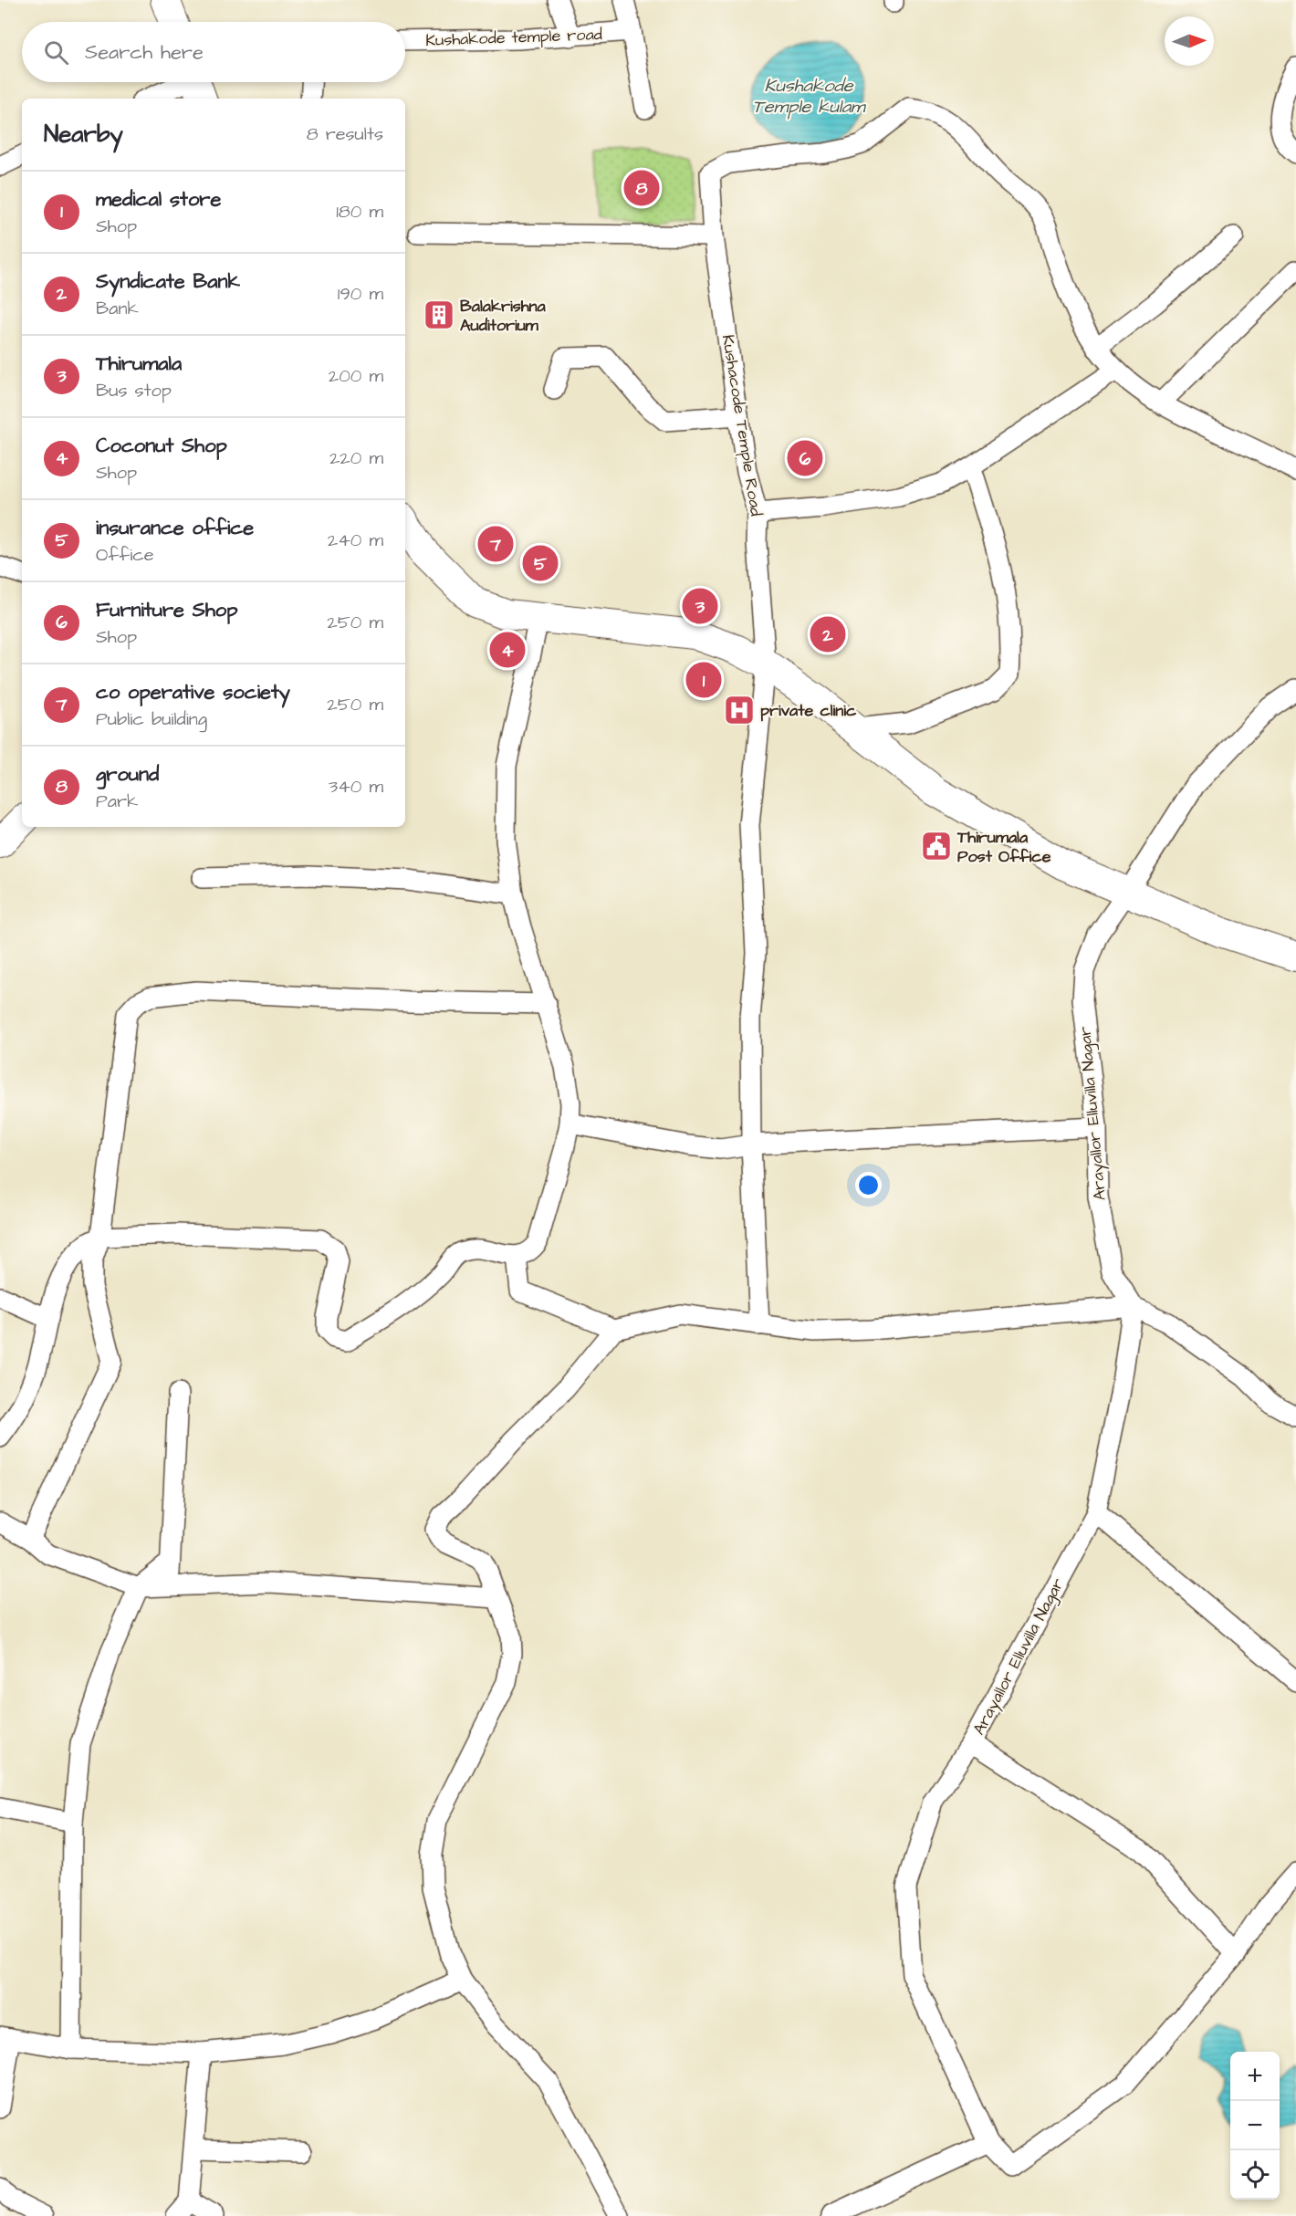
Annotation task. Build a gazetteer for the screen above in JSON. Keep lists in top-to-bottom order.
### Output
{
  "streets": {
    "street": ["Kushakode temple road", "Kushacode Temple Road", "Arayallor Elluvilla Nagar"]
  },
  "water": ["Kushakode Temple kulam"],
  "places": {
    "building": ["Balakrishna Auditorium"],
    "hospital": ["private clinic"],
    "public building": ["Thirumala Post Office"]
  },
  "north": "right",
  "page": {
    "search": "Search here",
    "heading": ["Nearby", "8 results"],
    "pins": [
      "8",
      "6",
      "7",
      "5",
      "3",
      "2",
      "4",
      "1"
    ],
    "list": [
      {
        "mark": "1",
        "name": "medical store",
        "note": "Shop",
        "value": "180 m"
      },
      {
        "mark": "2",
        "name": "Syndicate Bank",
        "note": "Bank",
        "value": "190 m"
      },
      {
        "mark": "3",
        "name": "Thirumala",
        "note": "Bus stop",
        "value": "200 m"
      },
      {
        "mark": "4",
        "name": "Coconut Shop",
        "note": "Shop",
        "value": "220 m"
      },
      {
        "mark": "5",
        "name": "insurance office",
        "note": "Office",
        "value": "240 m"
      },
      {
        "mark": "6",
        "name": "Furniture Shop",
        "note": "Shop",
        "value": "250 m"
      },
      {
        "mark": "7",
        "name": "co operative society",
        "note": "Public building",
        "value": "250 m"
      },
      {
        "mark": "8",
        "name": "ground",
        "note": "Park",
        "value": "340 m"
      }
    ],
    "map_buttons": ["+", "−"]
  }
}
